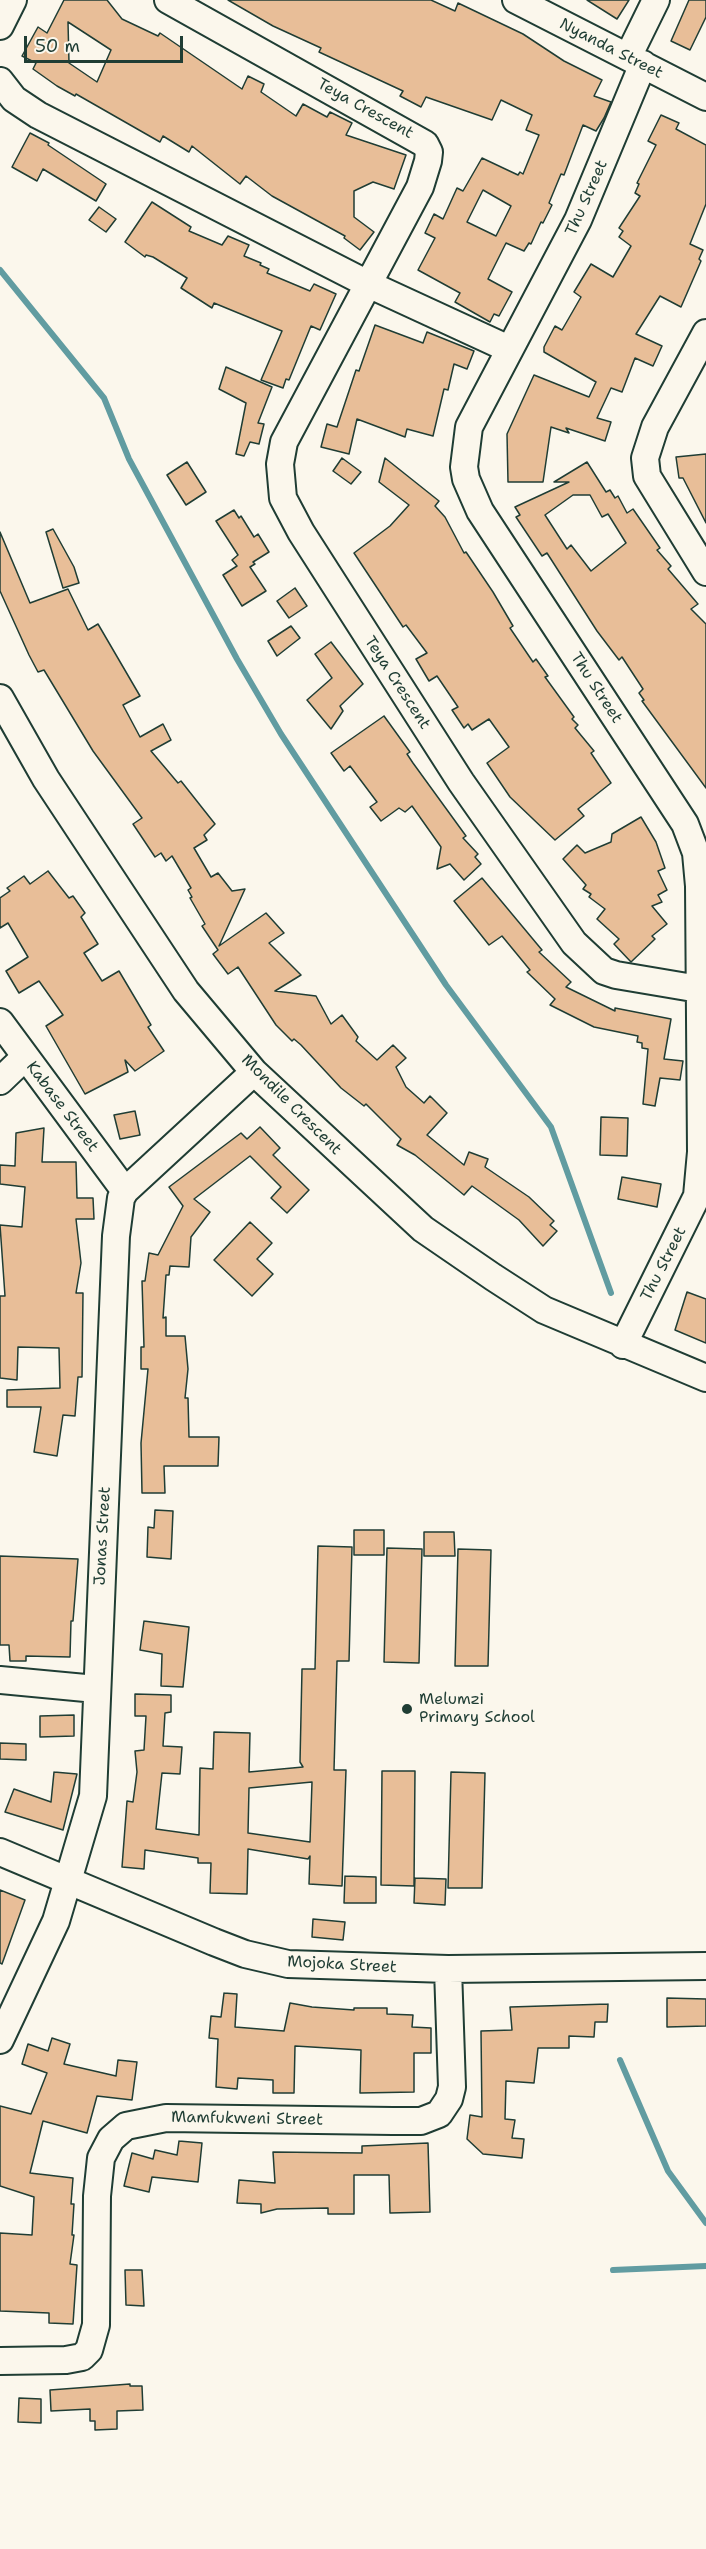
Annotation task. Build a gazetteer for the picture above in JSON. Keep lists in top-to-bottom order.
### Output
{
  "streets": {
    "street": [
      "Nyanda Street",
      "Teya Crescent",
      "Thu Street",
      "Mondile Crescent",
      "Kabase Street",
      "Jonas Street",
      "Mojoka Street",
      "Mamfukweni Street"
    ]
  },
  "crossings": [
    ["Nyanda Street", "Thu Street"],
    ["Teya Crescent", "Thu Street"],
    ["Thu Street", "Mondile Crescent"],
    ["Kabase Street", "Jonas Street"],
    ["Jonas Street", "Mojoka Street"],
    ["Mojoka Street", "Mamfukweni Street"]
  ],
  "places": ["Melumzi Primary School"],
  "scale_bar": "50 m"
}
